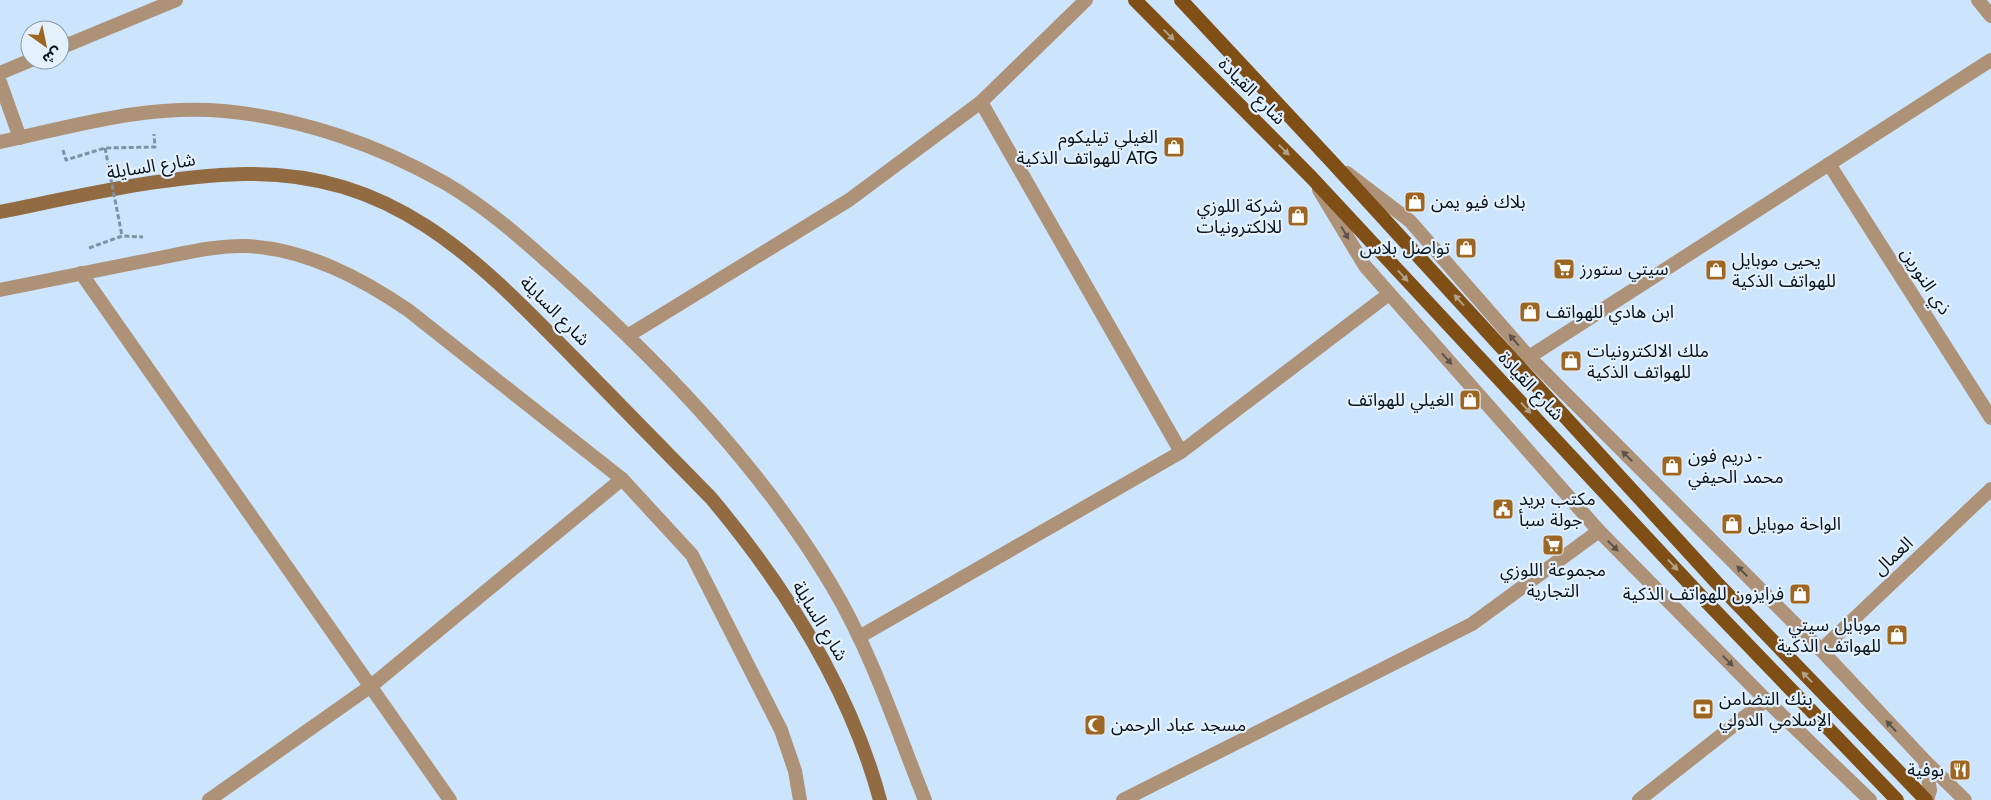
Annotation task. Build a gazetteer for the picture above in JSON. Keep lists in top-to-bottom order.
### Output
{
  "streets": {
    "main road": ["شارع القيادة", "شارع السايلة"],
    "street": ["ذي النورين", "العمال"]
  },
  "places": {
    "shop": [
      "الغيلي تيليكوم للهواتف الذكية ATG",
      "بلاك فيو يمن",
      "شركة اللوزي للالكترونيات",
      "تواصل بلاس",
      "يحيى موبايل للهواتف الذكية",
      "ابن هادي للهواتف",
      "ملك الالكترونيات للهواتف الذكية",
      "الغيلي للهواتف",
      "دريم فون - محمد الحيفي",
      "الواحة موبايل",
      "فرايزون للهواتف الذكية",
      "موبايل سيتي للهواتف الذكية"
    ],
    "supermarket": ["سيتي ستورز", "مجموعة اللوزي التجارية"],
    "public building": ["مكتب بريد جولة سبأ"],
    "bank": ["بنك التضامن الإسلامي الدولي"],
    "mosque": ["مسجد عباد الرحمن"],
    "restaurant": ["بوفية"]
  },
  "north": "bottom right"
}
